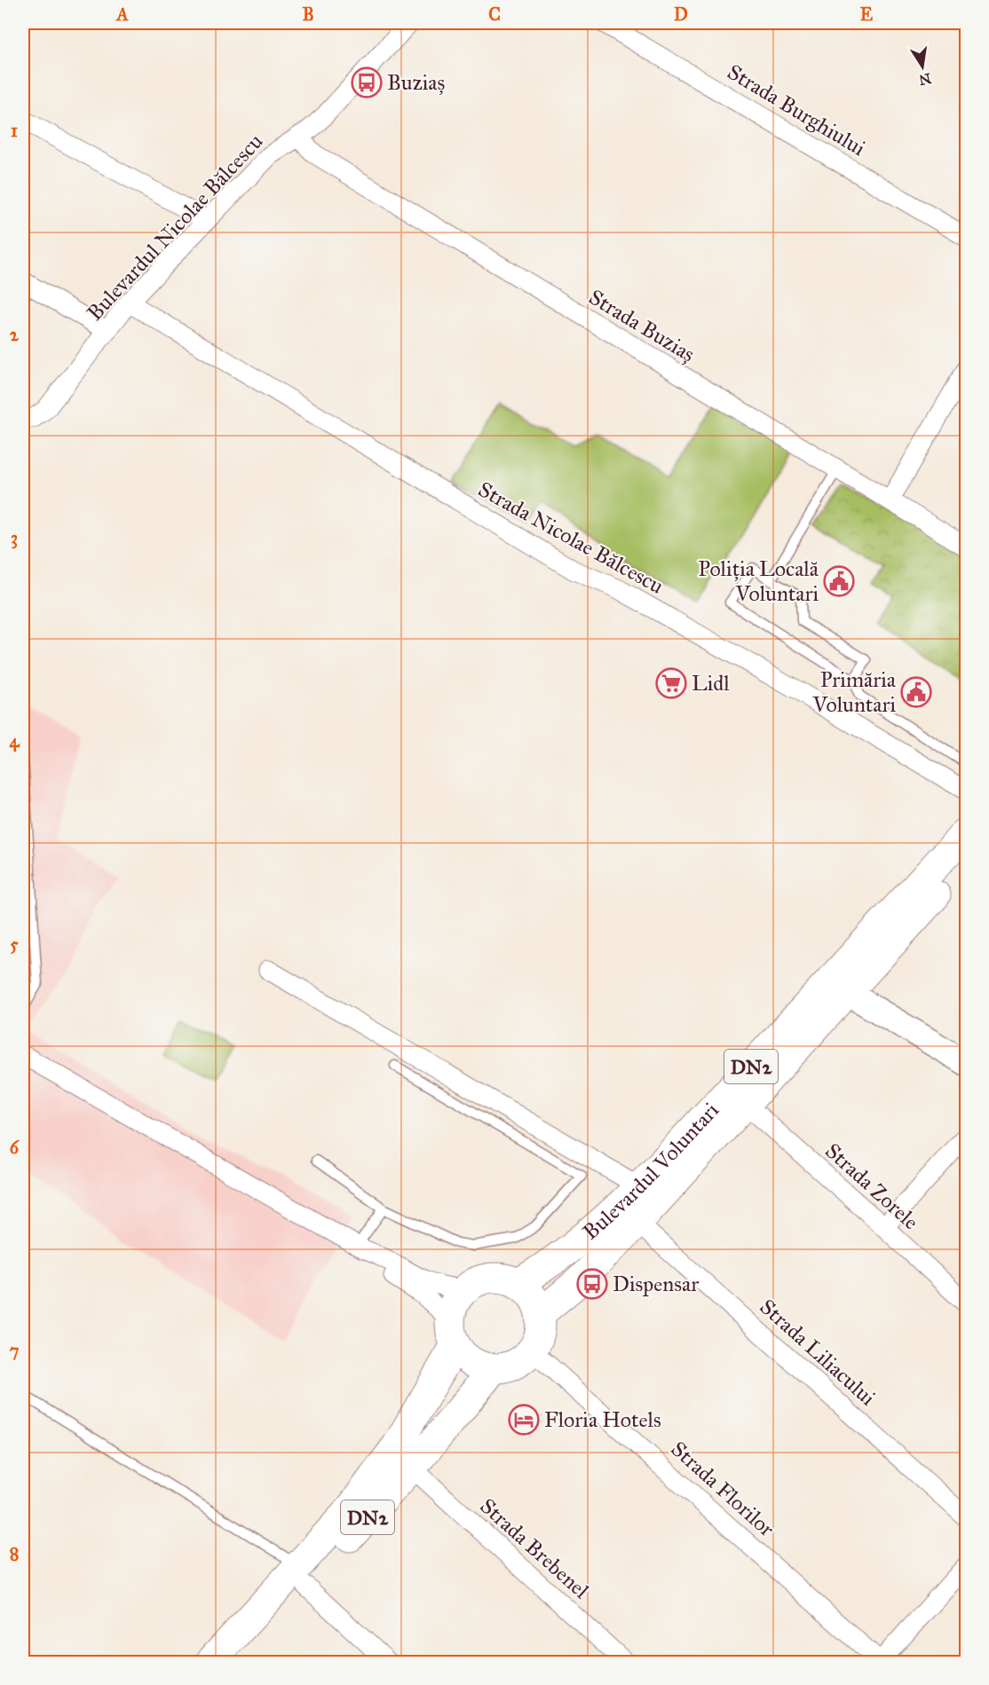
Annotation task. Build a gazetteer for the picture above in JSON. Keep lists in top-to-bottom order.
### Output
{
  "streets": {
    "highway": ["DN2", "Bulevardul Voluntari"],
    "street": [
      "Strada Burghiului",
      "Bulevardul Nicolae Bălcescu",
      "Strada Buziaș",
      "Strada Nicolae Bălcescu",
      "Strada Zorele",
      "Strada Liliacului",
      "Strada Florilor",
      "Strada Brebenel"
    ]
  },
  "crossings": [
    ["Bulevardul Nicolae Bălcescu", "Strada Buziaș"],
    ["Bulevardul Nicolae Bălcescu", "Strada Nicolae Bălcescu"],
    ["DN2", "Bulevardul Voluntari"],
    ["DN2", "Strada Florilor"],
    ["DN2", "Strada Brebenel"],
    ["Bulevardul Voluntari", "Strada Zorele"],
    ["Bulevardul Voluntari", "Strada Liliacului"],
    ["Bulevardul Voluntari", "Strada Florilor"]
  ],
  "places": {
    "bus stop": ["Buziaș", "Dispensar"],
    "public building": ["Poliția Locală Voluntari", "Primăria Voluntari"],
    "supermarket": ["Lidl"],
    "hotel": ["Floria Hotels"]
  },
  "north": "bottom",
  "grid": {
    "columns": [
      "A",
      "B",
      "C",
      "D",
      "E"
    ],
    "rows": [
      "1",
      "2",
      "3",
      "4",
      "5",
      "6",
      "7",
      "8"
    ]
  }
}
